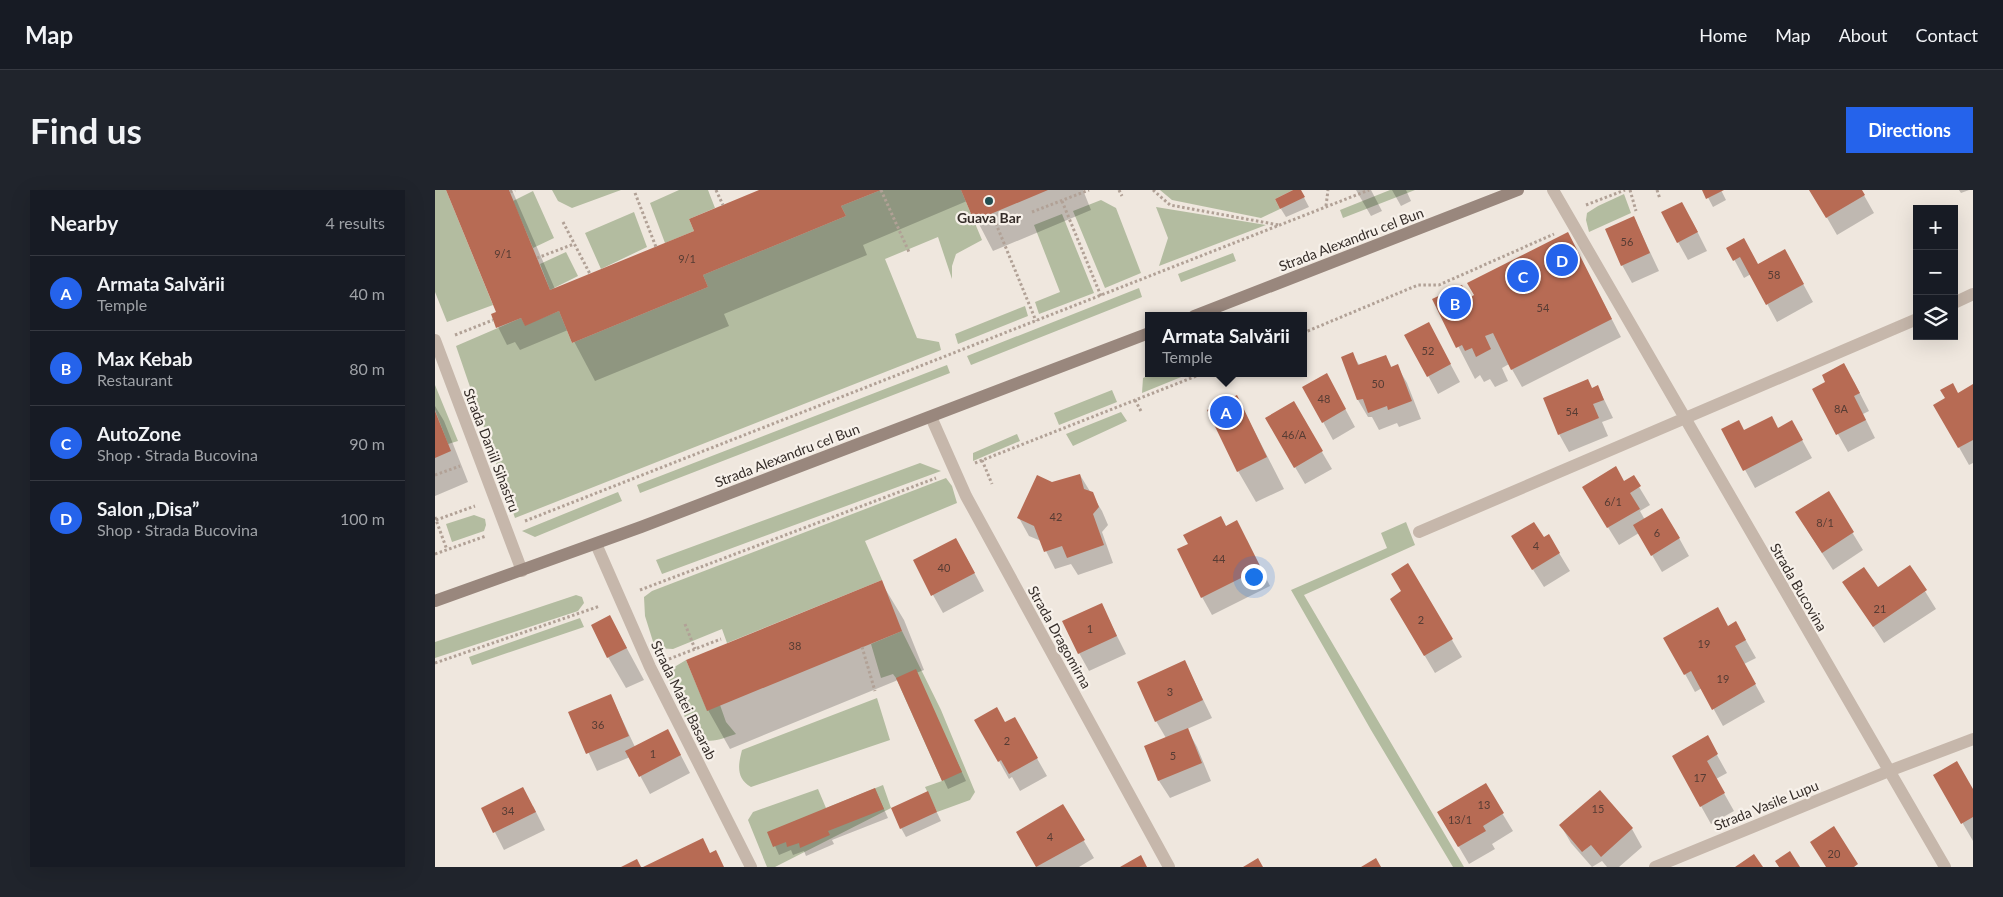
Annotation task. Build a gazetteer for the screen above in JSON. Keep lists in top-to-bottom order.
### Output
{
  "streets": {
    "main road": ["Strada Alexandru cel Bun"],
    "street": [
      "Strada Daniil Sihastru",
      "Strada Bucovina",
      "Strada Dragomirna",
      "Strada Matei Basarab",
      "Strada Vasile Lupu"
    ]
  },
  "crossings": [
    ["Strada Alexandru cel Bun", "Strada Daniil Sihastru"],
    ["Strada Alexandru cel Bun", "Strada Dragomirna"],
    ["Strada Alexandru cel Bun", "Strada Matei Basarab"],
    ["Strada Bucovina", "Strada Vasile Lupu"]
  ],
  "places": ["Guava Bar"],
  "house_numbers": [
    "56",
    "9/1",
    "9/1",
    "58",
    "54",
    "52",
    "50",
    "48",
    "8A",
    "54",
    "46/A",
    "6/1",
    "42",
    "8/1",
    "6",
    "4",
    "44",
    "40",
    "21",
    "2",
    "1",
    "19",
    "38",
    "19",
    "3",
    "36",
    "2",
    "1",
    "5",
    "17",
    "13",
    "15",
    "34",
    "13/1",
    "4",
    "20"
  ],
  "page": {
    "header": "Map",
    "nav": [
      "Home",
      "Map",
      "About",
      "Contact"
    ],
    "buttons": "Directions",
    "title": "Find us",
    "heading": ["Nearby", "4 results"],
    "map_buttons": ["+", "−"],
    "pins": [
      "D",
      "C",
      "B",
      "A"
    ],
    "list": [
      {
        "mark": "A",
        "name": "Armata Salvării",
        "note": "Temple",
        "value": "40 m"
      },
      {
        "mark": "B",
        "name": "Max Kebab",
        "note": "Restaurant",
        "value": "80 m"
      },
      {
        "mark": "C",
        "name": "AutoZone",
        "note": "Shop · Strada Bucovina",
        "value": "90 m"
      },
      {
        "mark": "D",
        "name": "Salon „Disa”",
        "note": "Shop · Strada Bucovina",
        "value": "100 m"
      }
    ],
    "popup": ["Armata Salvării", "Temple"]
  }
}
